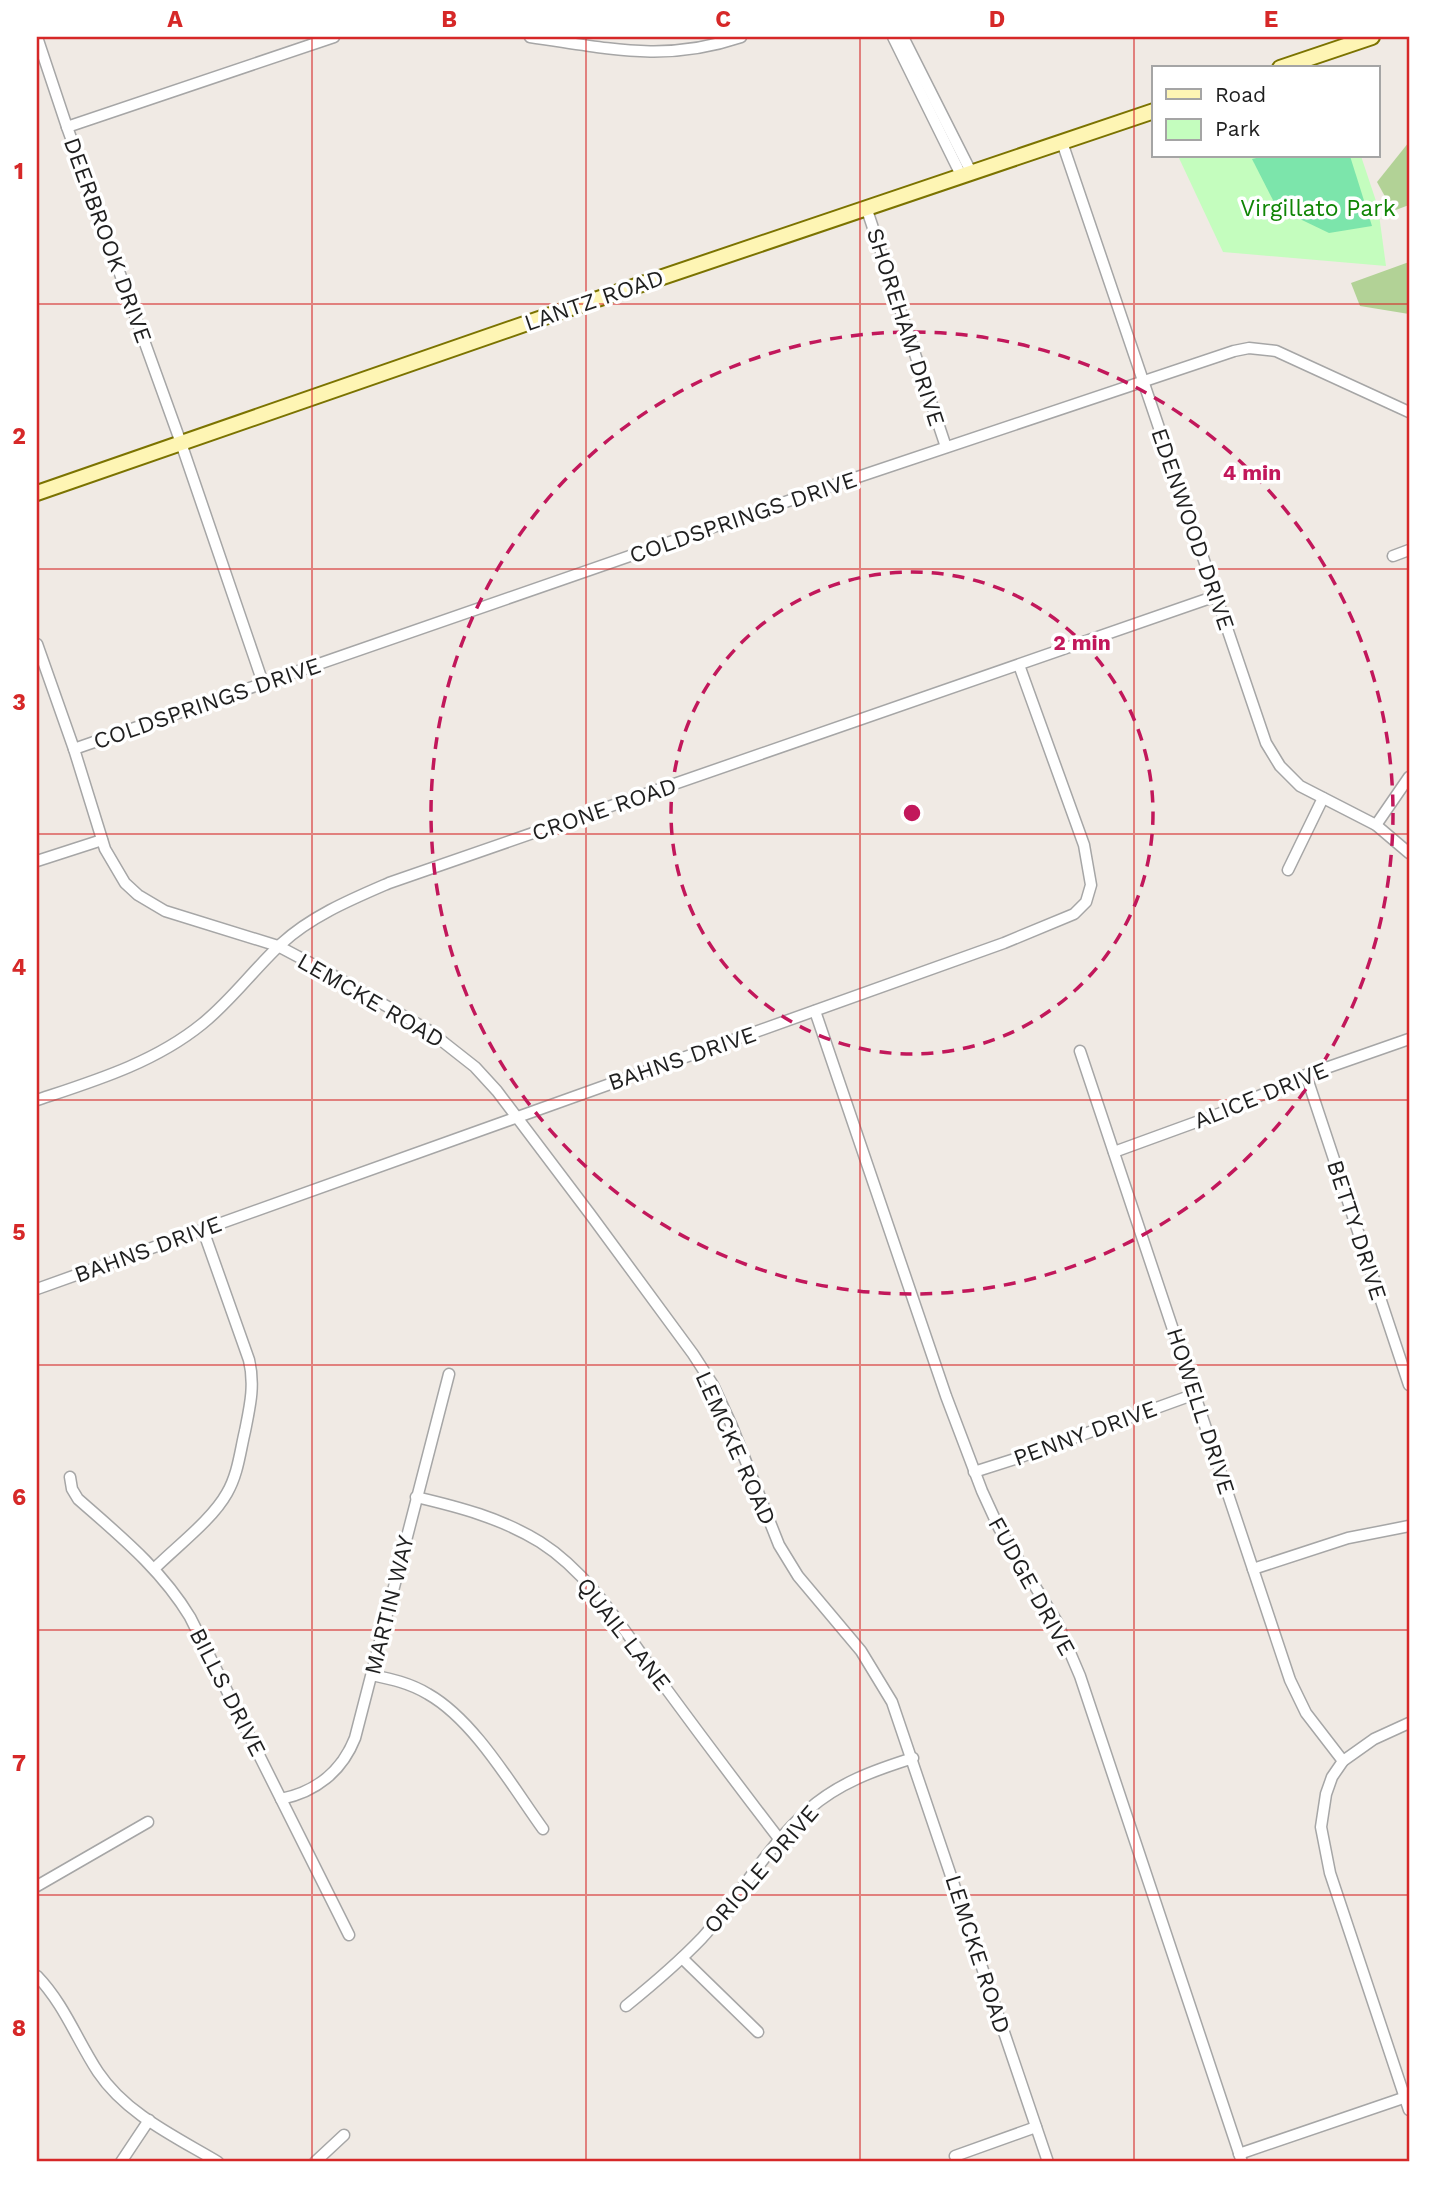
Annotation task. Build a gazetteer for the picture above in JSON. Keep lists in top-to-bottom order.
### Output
{
  "streets": {
    "street": [
      "DEERBROOK DRIVE",
      "LANTZ ROAD",
      "SHOREHAM DRIVE",
      "COLDSPRINGS DRIVE",
      "EDENWOOD DRIVE",
      "CRONE ROAD",
      "LEMCKE ROAD",
      "BAHNS DRIVE",
      "ALICE DRIVE",
      "BETTY DRIVE",
      "HOWELL DRIVE",
      "PENNY DRIVE",
      "FUDGE DRIVE",
      "MARTIN WAY",
      "QUAIL LANE",
      "BILLS DRIVE",
      "ORIOLE DRIVE"
    ]
  },
  "crossings": [
    ["DEERBROOK DRIVE", "LANTZ ROAD"],
    ["DEERBROOK DRIVE", "COLDSPRINGS DRIVE"],
    ["LANTZ ROAD", "SHOREHAM DRIVE"],
    ["LANTZ ROAD", "EDENWOOD DRIVE"],
    ["SHOREHAM DRIVE", "COLDSPRINGS DRIVE"],
    ["COLDSPRINGS DRIVE", "EDENWOOD DRIVE"],
    ["EDENWOOD DRIVE", "CRONE ROAD"],
    ["CRONE ROAD", "LEMCKE ROAD"],
    ["CRONE ROAD", "BAHNS DRIVE"],
    ["LEMCKE ROAD", "BAHNS DRIVE"],
    ["LEMCKE ROAD", "ORIOLE DRIVE"],
    ["BAHNS DRIVE", "FUDGE DRIVE"],
    ["ALICE DRIVE", "BETTY DRIVE"],
    ["ALICE DRIVE", "HOWELL DRIVE"],
    ["HOWELL DRIVE", "PENNY DRIVE"],
    ["PENNY DRIVE", "FUDGE DRIVE"],
    ["MARTIN WAY", "QUAIL LANE"],
    ["MARTIN WAY", "BILLS DRIVE"],
    ["QUAIL LANE", "ORIOLE DRIVE"]
  ],
  "parks": ["Virgillato Park"],
  "legend": ["Road", "Park"],
  "grid": {
    "columns": [
      "A",
      "B",
      "C",
      "D",
      "E"
    ],
    "rows": [
      "1",
      "2",
      "3",
      "4",
      "5",
      "6",
      "7",
      "8"
    ]
  },
  "rings": ["4 min", "2 min"]
}
